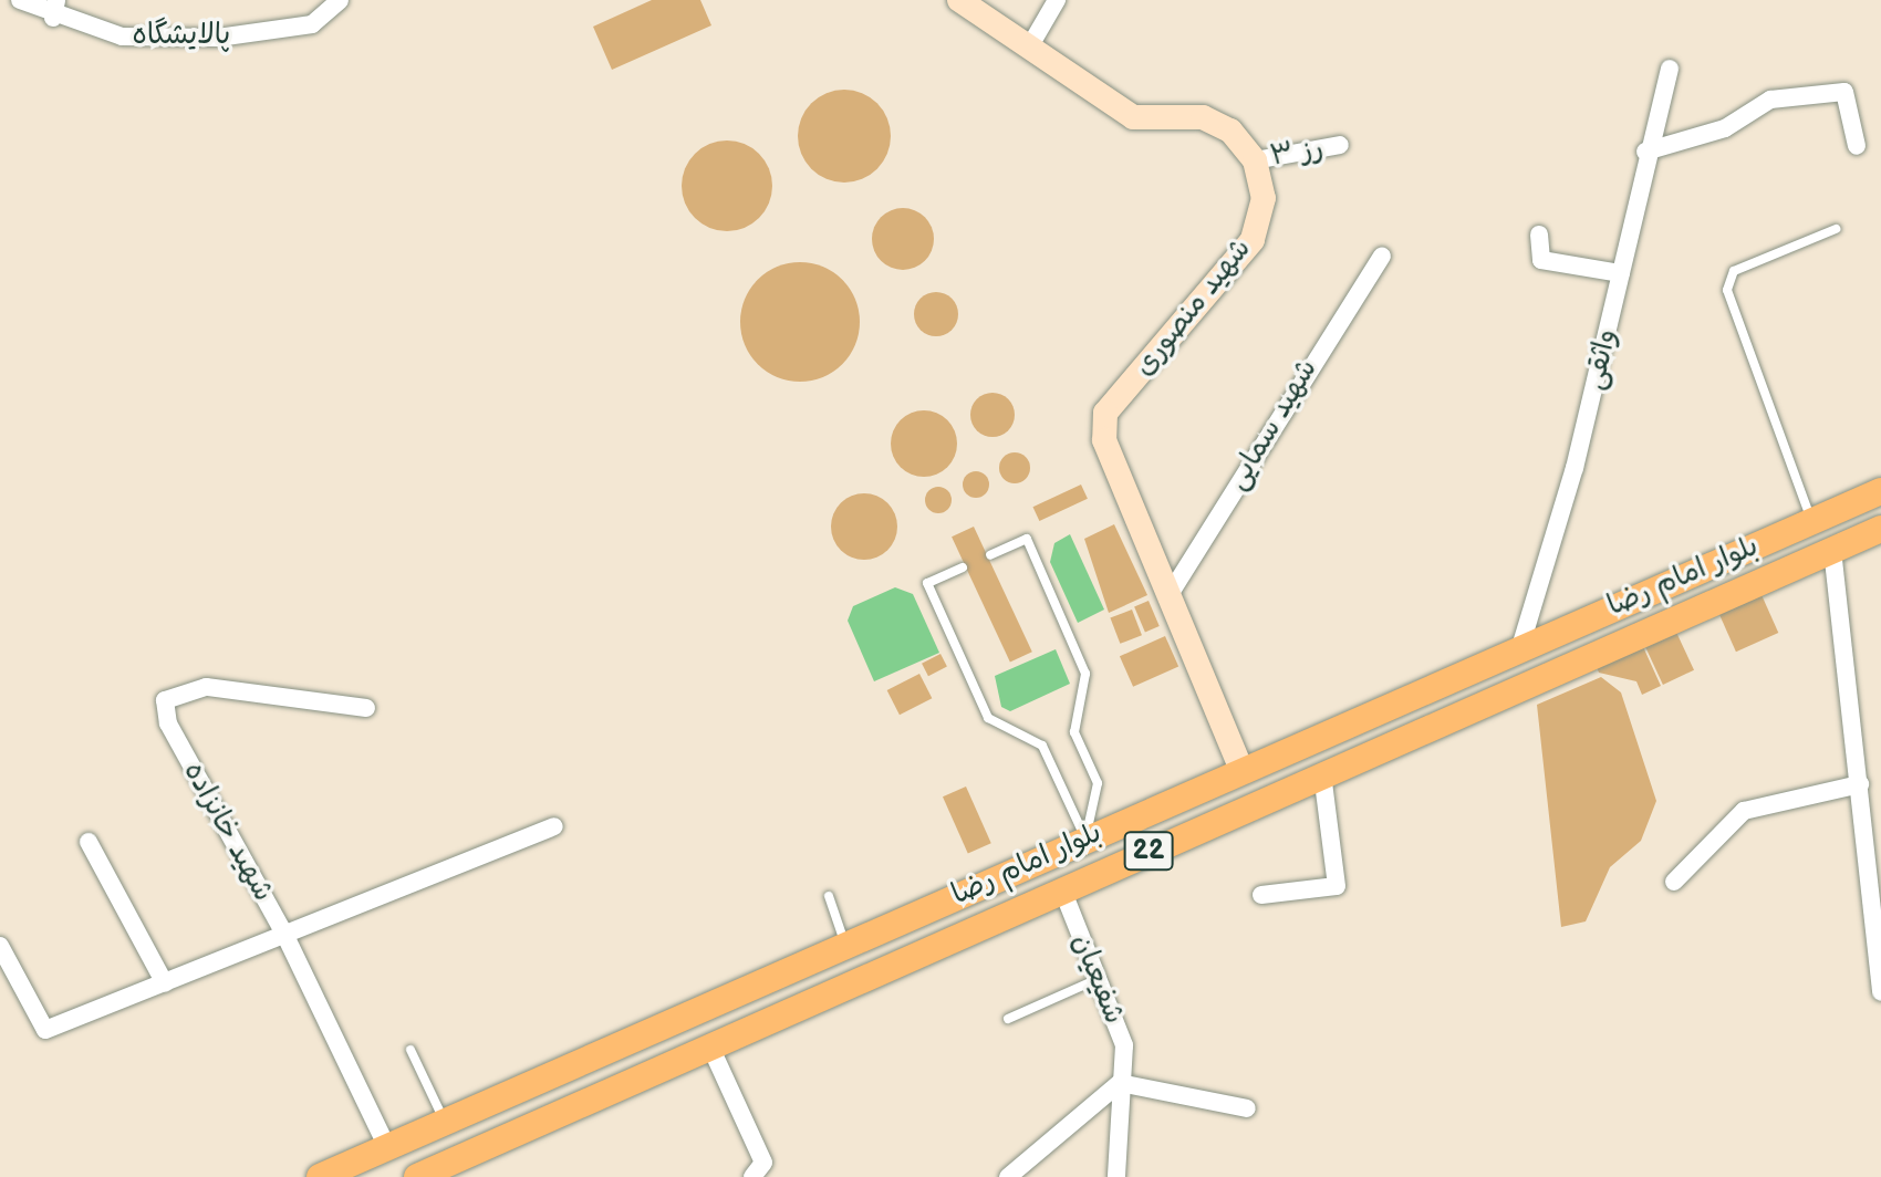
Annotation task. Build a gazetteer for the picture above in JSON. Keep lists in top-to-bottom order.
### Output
{
  "streets": {
    "main road": ["بلوار امام رضا", "22"],
    "street": [
      "پالایشگاه",
      "رز ۳",
      "شهید منصوری",
      "واثقی",
      "شهید سمایی",
      "شهید خانزاده",
      "شفیعیان"
    ]
  },
  "crossings": [
    ["رز ۳", "شهید منصوری"],
    ["شهید منصوری", "شهید سمایی"],
    ["شهید منصوری", "بلوار امام رضا"],
    ["واثقی", "بلوار امام رضا"],
    ["بلوار امام رضا", "شهید خانزاده"],
    ["بلوار امام رضا", "شفیعیان"]
  ]
}
